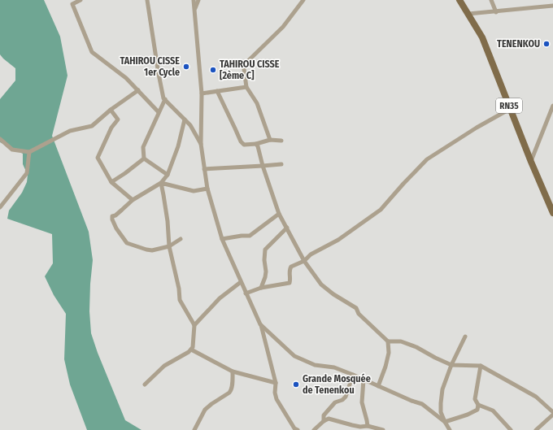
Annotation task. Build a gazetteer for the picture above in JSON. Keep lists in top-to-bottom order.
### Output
{
  "streets": {
    "main road": ["RN35"]
  },
  "places": [
    "TENENKOU",
    "TAHIROU CISSE 1er Cycle",
    "TAHIROU CISSE [2ème C]",
    "Grande Mosquée de Tenenkou"
  ]
}
